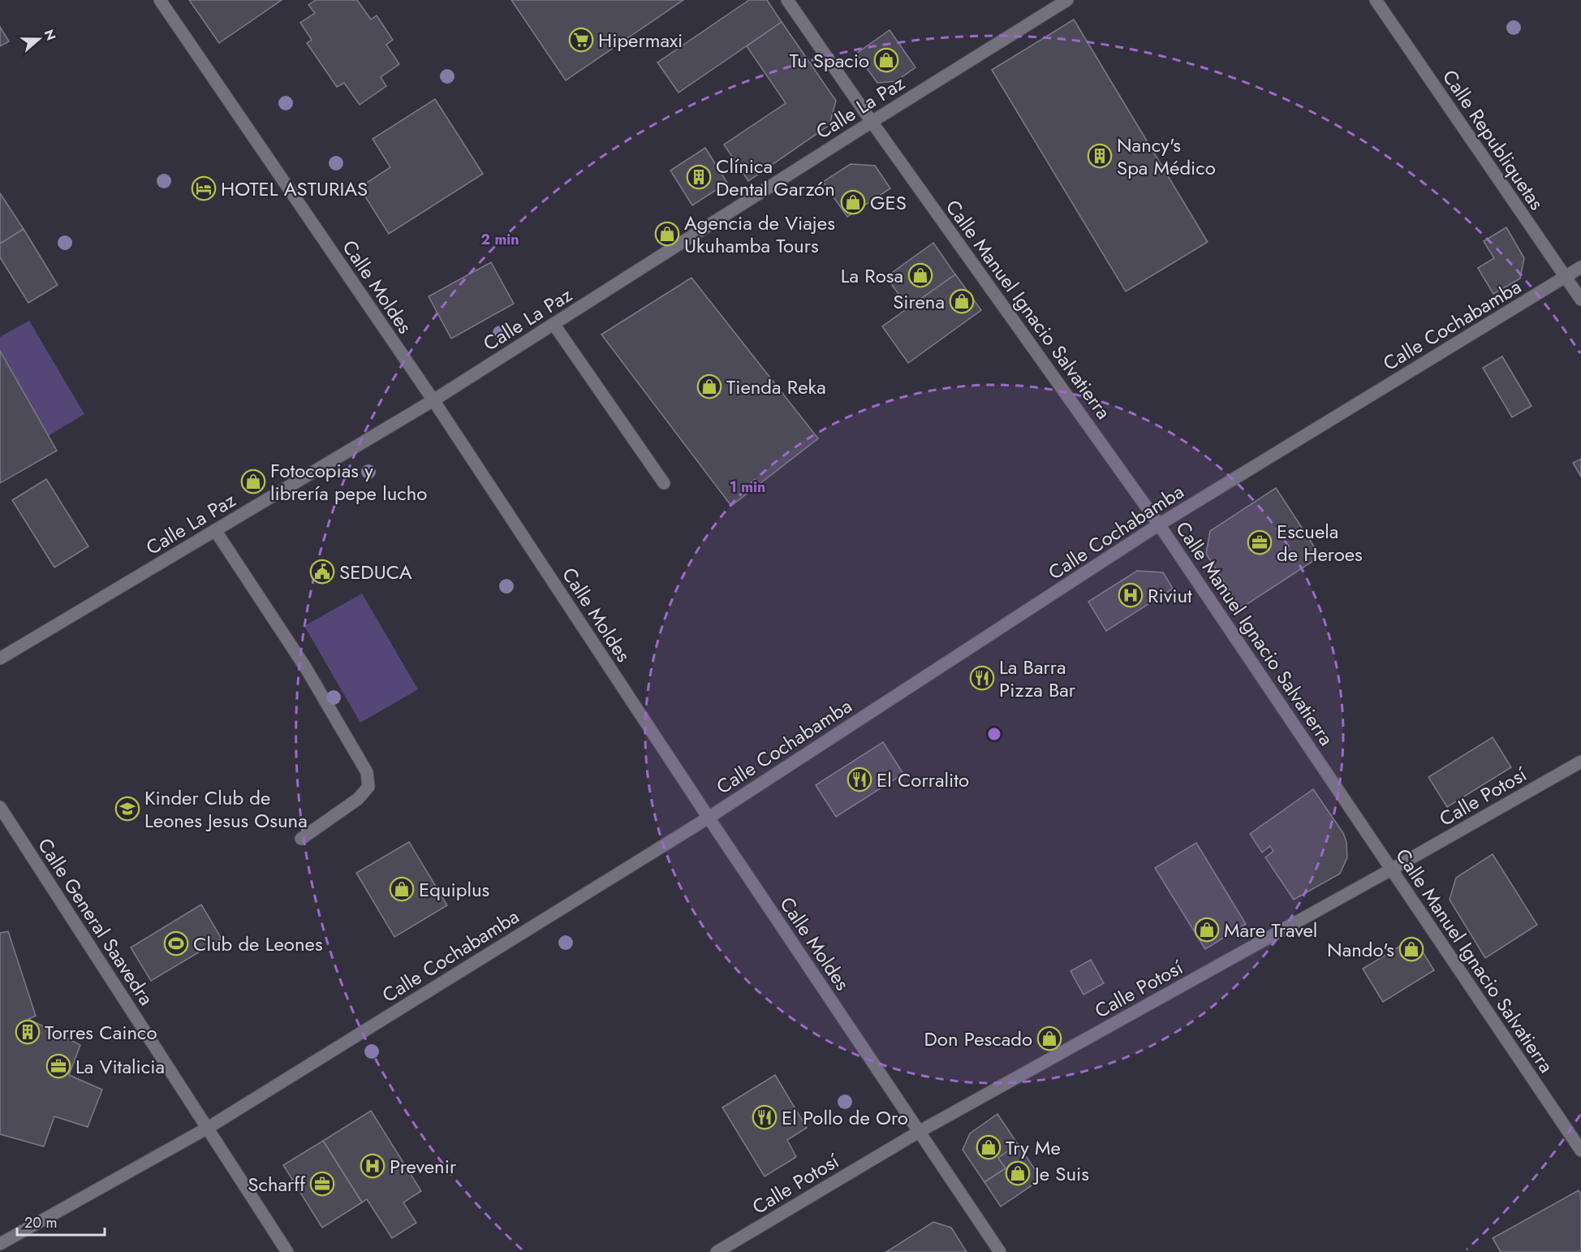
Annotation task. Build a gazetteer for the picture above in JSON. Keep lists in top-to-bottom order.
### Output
{
  "streets": {
    "street": [
      "Calle La Paz",
      "Calle Republiquetas",
      "Calle Moldes",
      "Calle Manuel Ignacio Salvatierra",
      "Calle Cochabamba",
      "Calle Potosí",
      "Calle General Saavedra"
    ]
  },
  "crossings": [
    ["Calle La Paz", "Calle Moldes"],
    ["Calle La Paz", "Calle Manuel Ignacio Salvatierra"],
    ["Calle Republiquetas", "Calle Cochabamba"],
    ["Calle Moldes", "Calle Cochabamba"],
    ["Calle Moldes", "Calle Potosí"],
    ["Calle Manuel Ignacio Salvatierra", "Calle Cochabamba"],
    ["Calle Manuel Ignacio Salvatierra", "Calle Potosí"],
    ["Calle Cochabamba", "Calle General Saavedra"]
  ],
  "places": {
    "supermarket": ["Hipermaxi"],
    "shop": [
      "Tu Spacio",
      "GES",
      "Agencia de Viajes Ukuhamba Tours",
      "La Rosa",
      "Sirena",
      "Tienda Reka",
      "Fotocopias y librería pepe lucho",
      "Equiplus",
      "Mare Travel",
      "Nando's",
      "Don Pescado",
      "Try Me",
      "Je Suis"
    ],
    "building": ["Nancy's Spa Médico", "Clínica Dental Garzón", "Torres Cainco"],
    "hotel": ["HOTEL ASTURIAS"],
    "office": ["Escuela de Heroes", "La Vitalicia", "Scharff"],
    "public building": ["SEDUCA"],
    "hospital": ["Riviut", "Prevenir"],
    "restaurant": ["La Barra Pizza Bar", "El Corralito", "El Pollo de Oro"],
    "school or university": ["Kinder Club de Leones Jesus Osuna"],
    "sports": ["Club de Leones"]
  },
  "scale_bar": "20 m",
  "north": "right",
  "rings": ["2 min", "1 min"]
}
